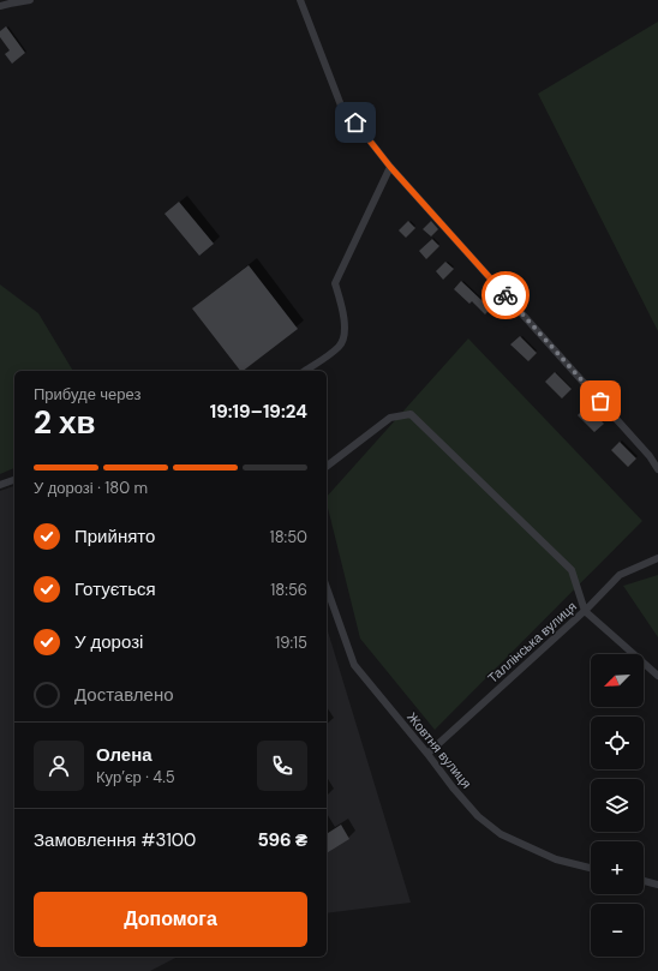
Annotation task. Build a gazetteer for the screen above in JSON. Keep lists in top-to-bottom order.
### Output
{
  "streets": {
    "street": ["Таллінська вулиця", "Жовтня вулиця"]
  },
  "crossings": [
    ["Таллінська вулиця", "Жовтня вулиця"]
  ],
  "north": "bottom left",
  "page": {
    "heading": ["2 хв", "Прибуде через", "19:19–19:24"],
    "panel": [
      "Олена",
      "Кур’єр · 4.5",
      "Замовлення #3100",
      "596 ₴"
    ],
    "bar": "У дорозі · 180 m",
    "list": [
      ["Прийнято", "18:50"],
      ["Готується", "18:56"],
      ["У дорозі", "19:15"],
      "Доставлено"
    ],
    "map_buttons": ["+", "−"],
    "buttons": "Допомога"
  }
}
